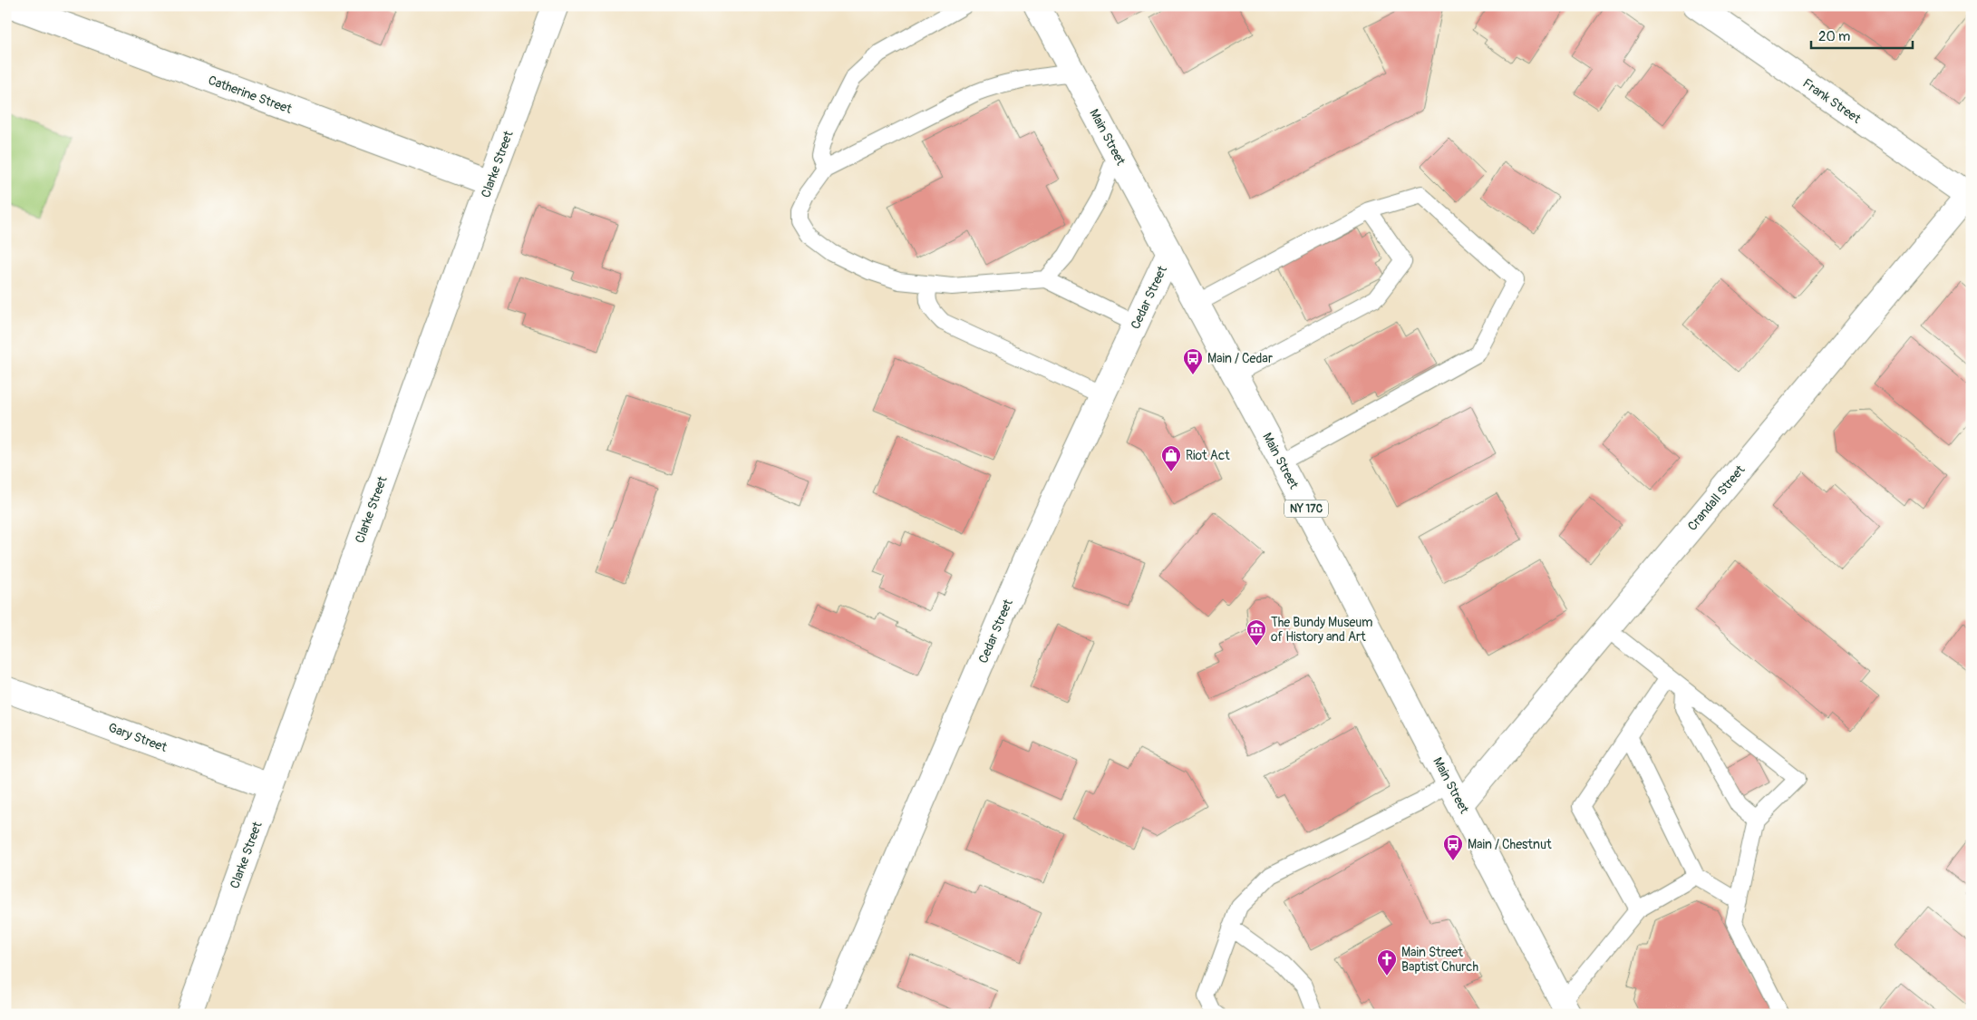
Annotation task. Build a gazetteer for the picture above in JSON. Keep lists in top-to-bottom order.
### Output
{
  "streets": {
    "street": [
      "Catherine Street",
      "Frank Street",
      "Main Street",
      "Clarke Street",
      "Cedar Street",
      "Crandall Street",
      "NY 17C",
      "Gary Street"
    ]
  },
  "crossings": [
    ["Catherine Street", "Clarke Street"],
    ["Frank Street", "Crandall Street"],
    ["Main Street", "Cedar Street"],
    ["Main Street", "Crandall Street"],
    ["Clarke Street", "Gary Street"]
  ],
  "places": {
    "bus stop": ["Main / Cedar", "Main / Chestnut"],
    "shop": ["Riot Act"],
    "museum": ["The Bundy Museum of History and Art"],
    "church": ["Main Street Baptist Church"]
  },
  "scale_bar": "20 m"
}
